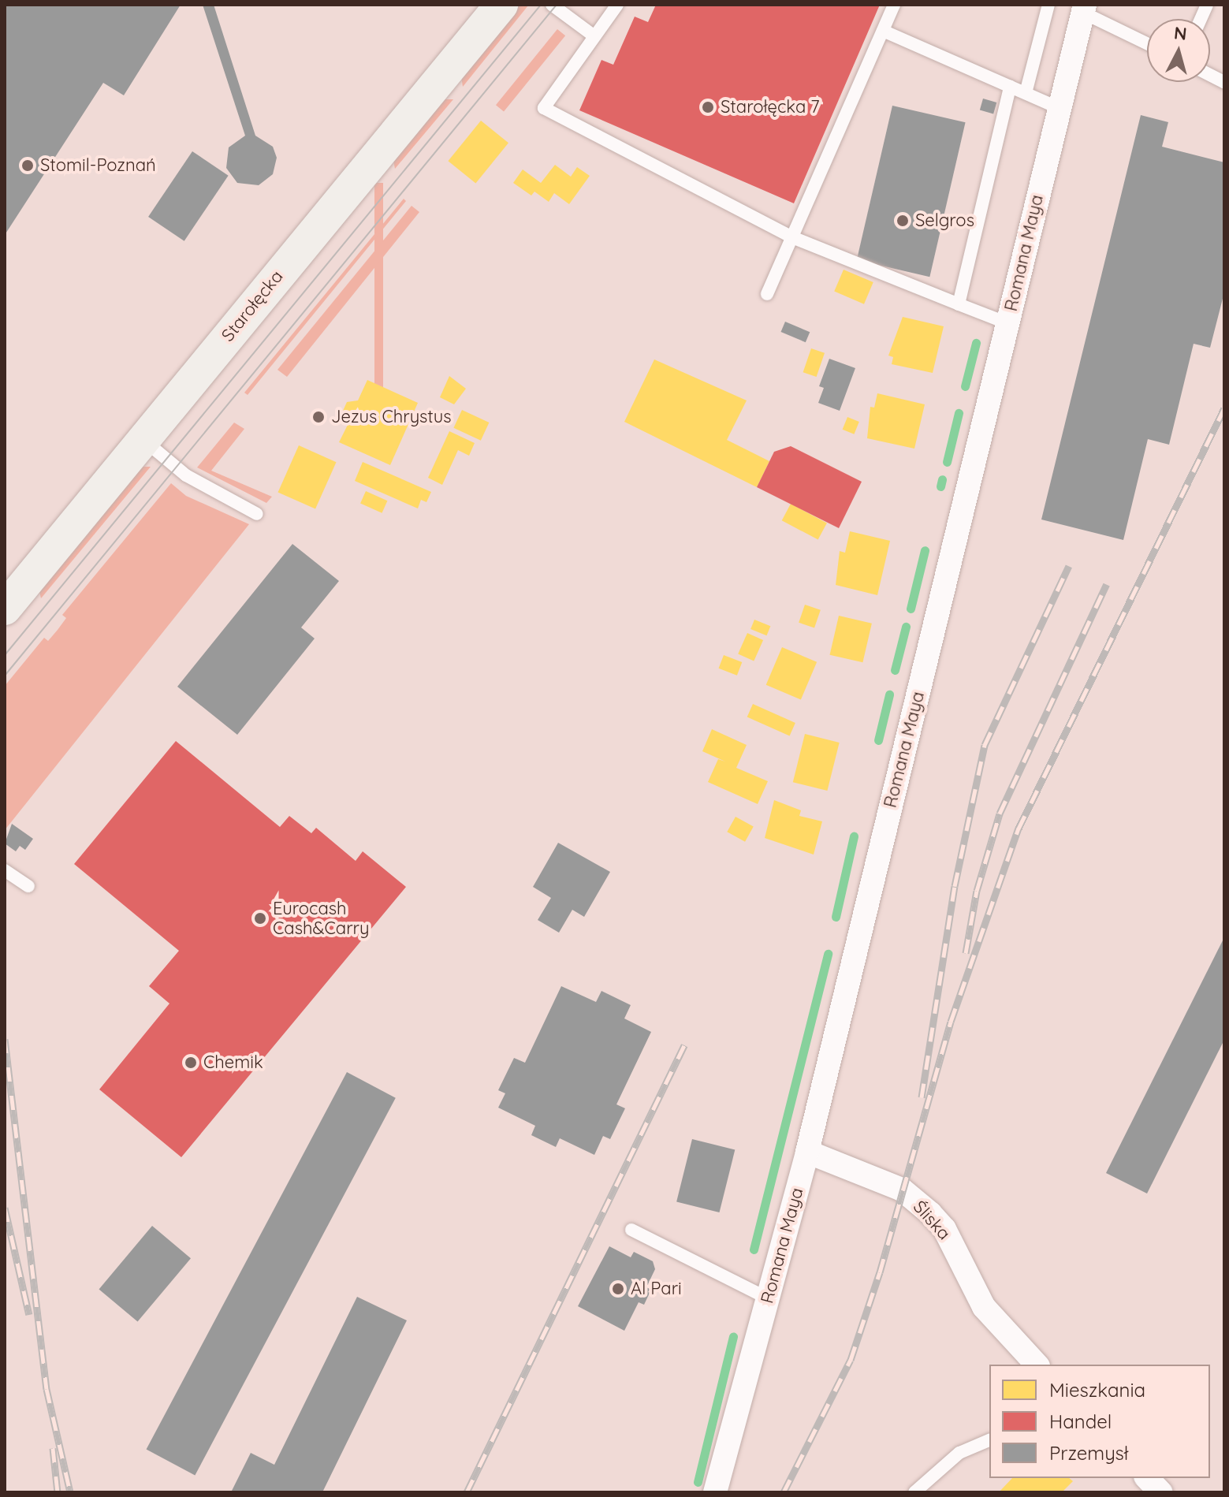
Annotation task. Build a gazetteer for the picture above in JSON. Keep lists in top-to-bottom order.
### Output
{
  "streets": {
    "street": ["Romana Maya", "Starołęcka", "Śliska"]
  },
  "crossings": [
    ["Romana Maya", "Śliska"]
  ],
  "places": [
    "Starołęcka 7",
    "Stomil-Poznań",
    "Selgros",
    "Jezus Chrystus",
    "Eurocash Cash&Carry",
    "Chemik",
    "Al Pari"
  ],
  "legend": ["Mieszkania", "Handel", "Przemysł"],
  "north": "top"
}
